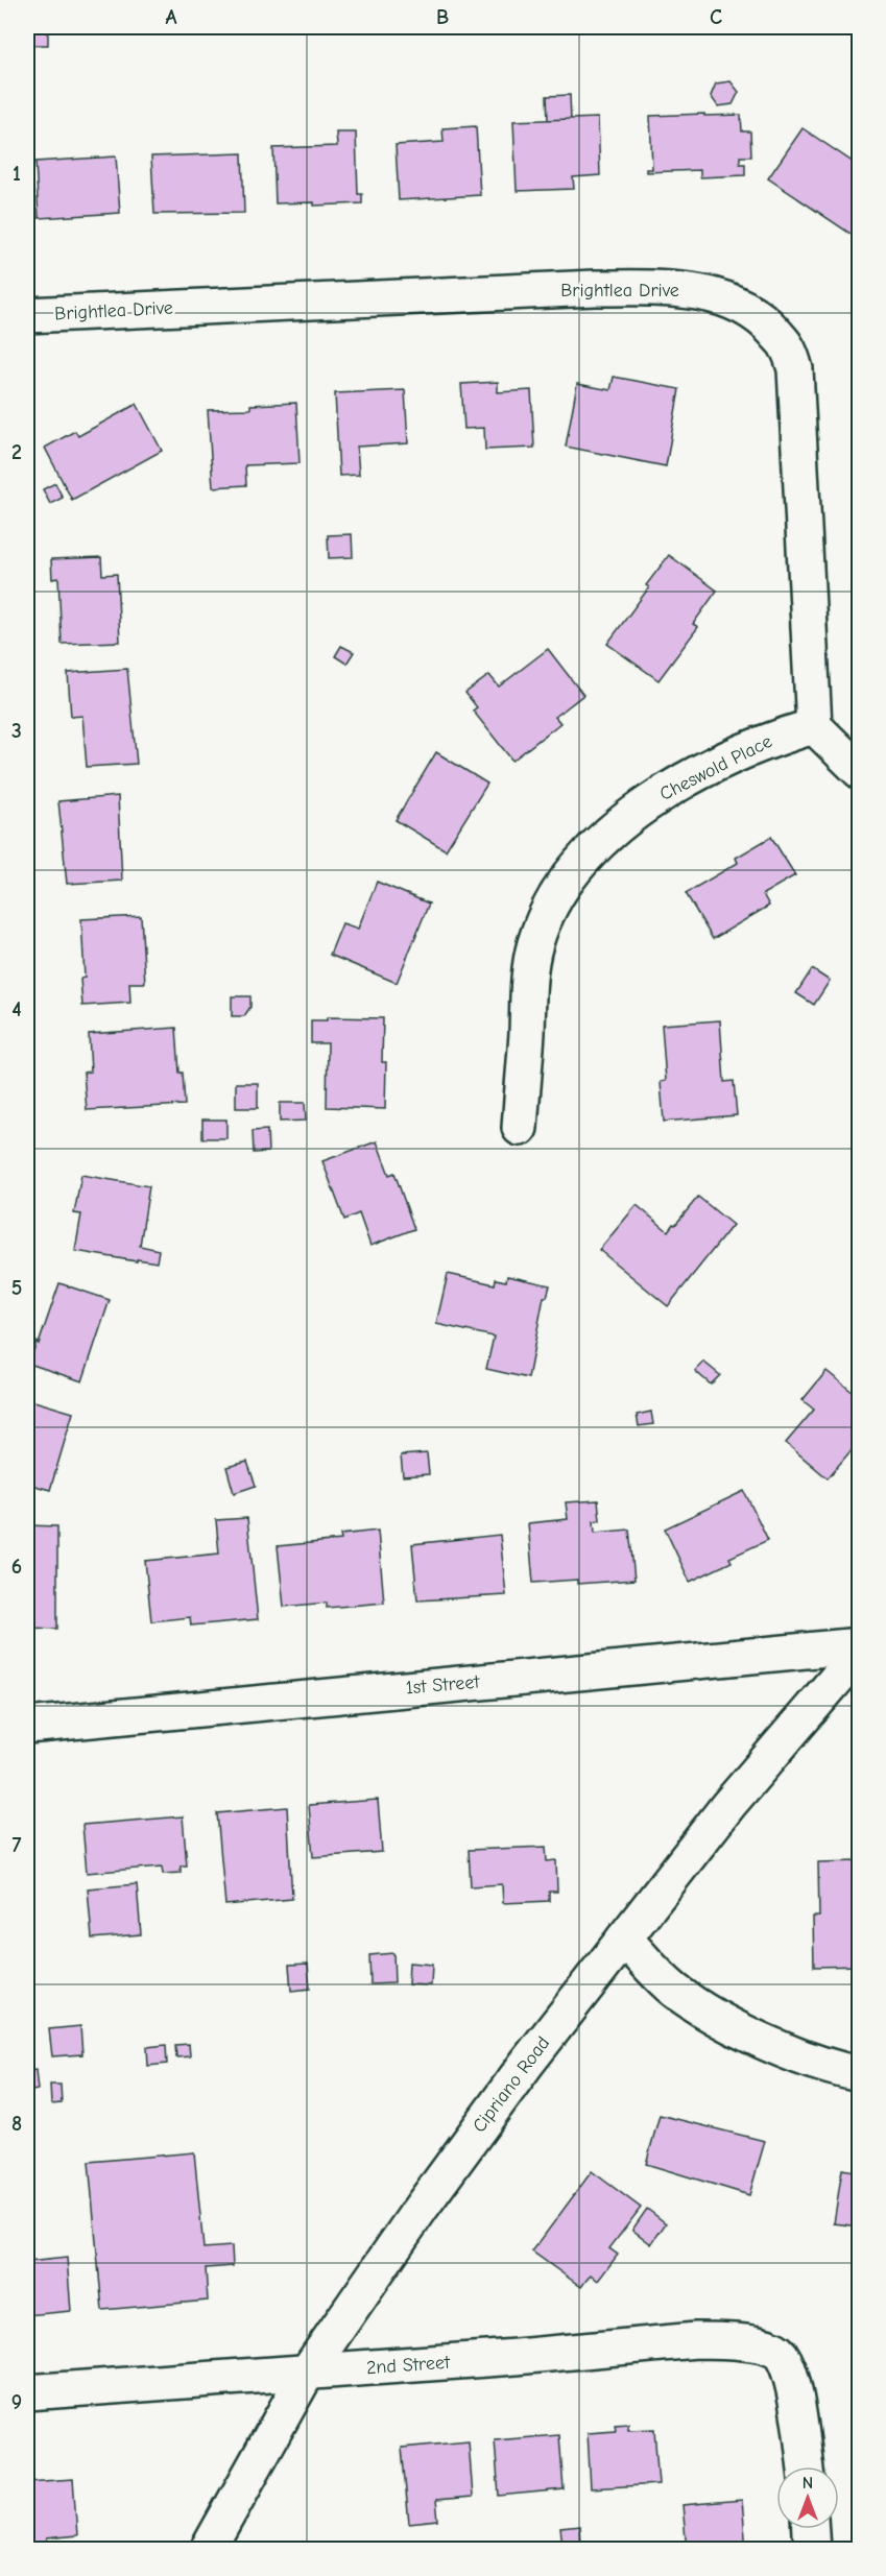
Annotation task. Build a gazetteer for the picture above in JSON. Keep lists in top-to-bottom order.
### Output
{
  "streets": {
    "street": [
      "Brightlea Drive",
      "Cheswold Place",
      "1st Street",
      "Cipriano Road",
      "2nd Street"
    ]
  },
  "crossings": [
    ["Brightlea Drive", "Cheswold Place"],
    ["Cipriano Road", "2nd Street"]
  ],
  "north": "top",
  "grid": {
    "columns": ["A", "B", "C"],
    "rows": [
      "1",
      "2",
      "3",
      "4",
      "5",
      "6",
      "7",
      "8",
      "9"
    ]
  }
}
